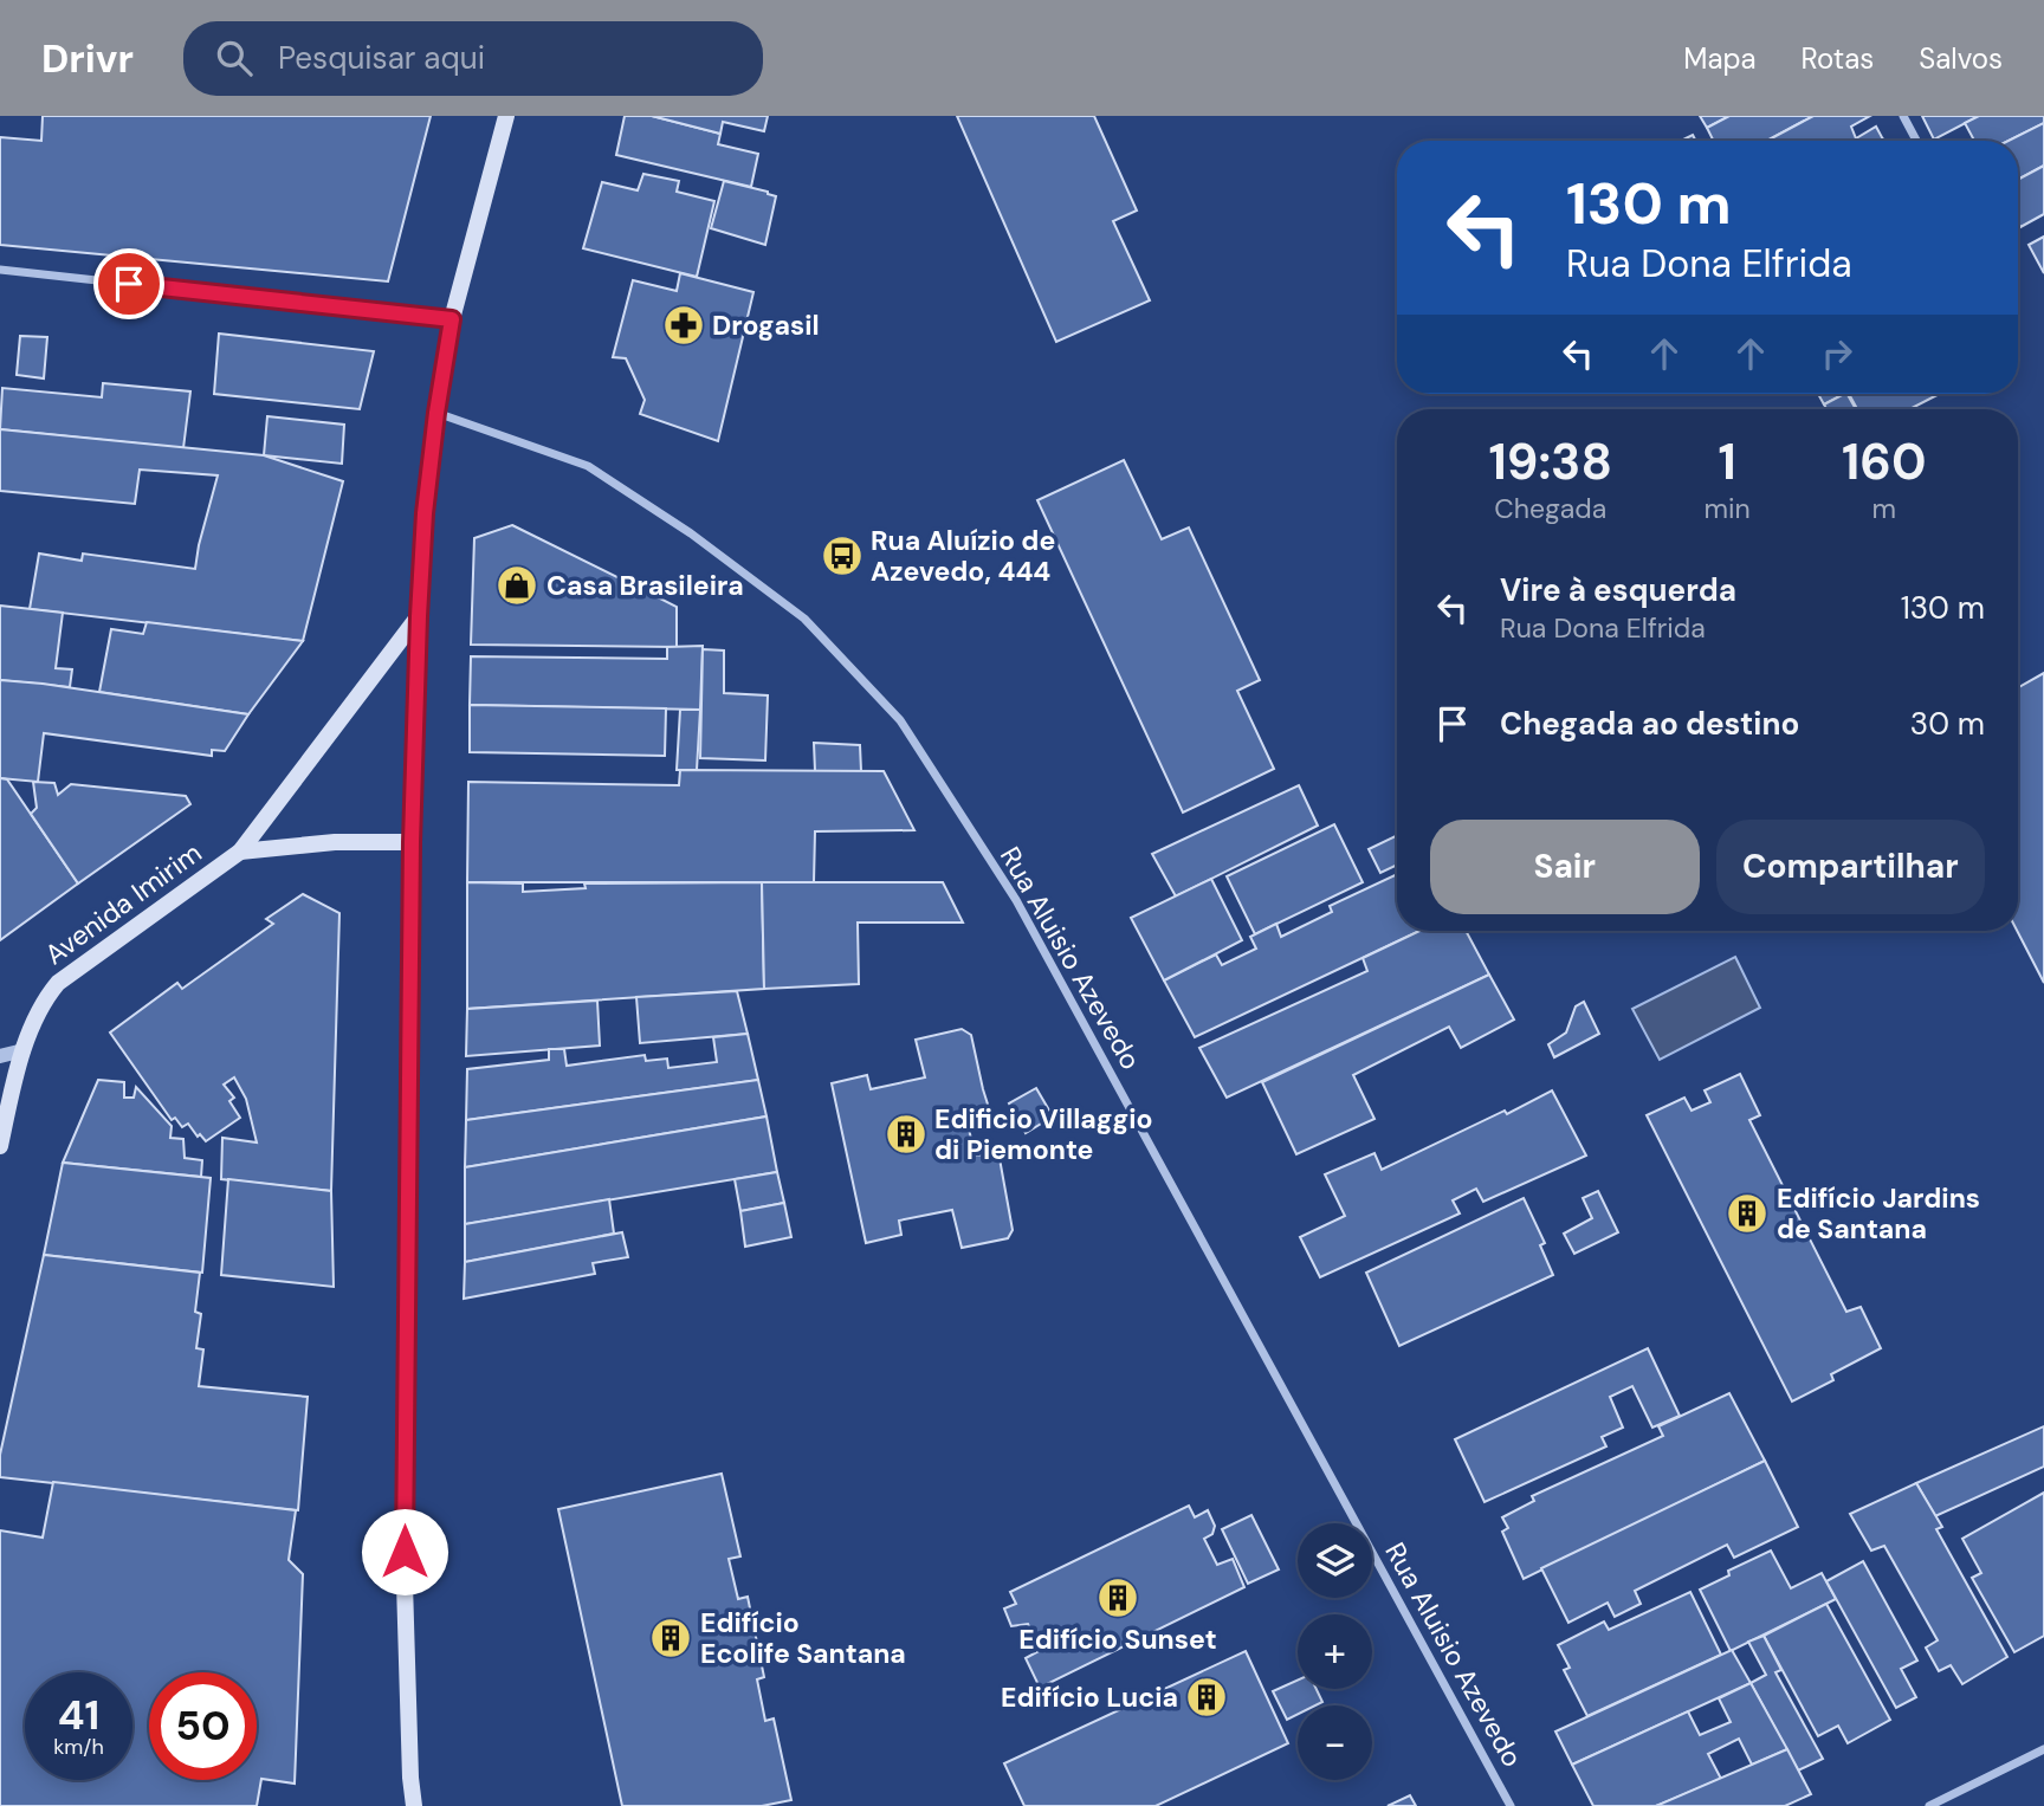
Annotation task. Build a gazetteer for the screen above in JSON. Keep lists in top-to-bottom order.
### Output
{
  "streets": {
    "main road": ["Avenida Imirim"],
    "street": ["Rua Aluisio Azevedo"]
  },
  "places": {
    "pharmacy": ["Drogasil"],
    "bus stop": ["Rua Aluízio de Azevedo, 444"],
    "shop": ["Casa Brasileira"],
    "building": [
      "Edificio Villaggio di Piemonte",
      "Edifício Jardins de Santana",
      "Edifício Sunset",
      "Edifício Ecolife Santana",
      "Edifício Lucia"
    ]
  },
  "page": {
    "header": "Drivr",
    "search": "Pesquisar aqui",
    "nav": ["Mapa", "Rotas", "Salvos"],
    "turn": ["130 m", "Rua Dona Elfrida"],
    "eta": [
      "19:38",
      "Chegada",
      "1",
      "min",
      "160",
      "m"
    ],
    "list": [
      {
        "name": "Vire à esquerda",
        "note": "Rua Dona Elfrida",
        "value": "130 m"
      },
      {
        "name": "Chegada ao destino",
        "value": "30 m"
      }
    ],
    "buttons": ["Sair", "Compartilhar"],
    "map_buttons": ["+", "−"],
    "speed": "41 km/h",
    "limit": "50"
  }
}
